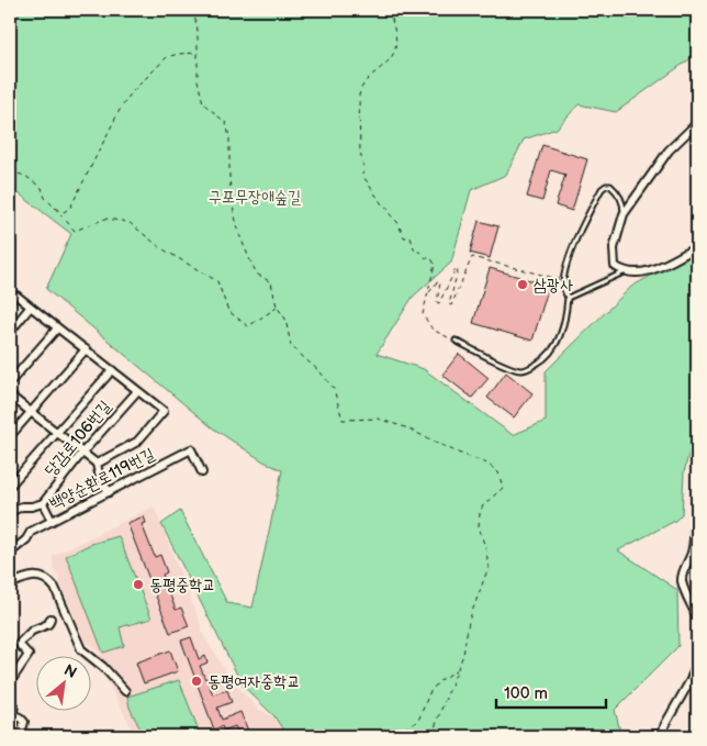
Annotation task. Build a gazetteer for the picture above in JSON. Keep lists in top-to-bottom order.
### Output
{
  "streets": {
    "street": ["당감로106번길", "백양순환로119번길"]
  },
  "parks": ["구포무장애숲길"],
  "places": ["삼광사", "동평중학교", "동평여자중학교"],
  "scale_bar": "100 m",
  "north": "top right"
}
